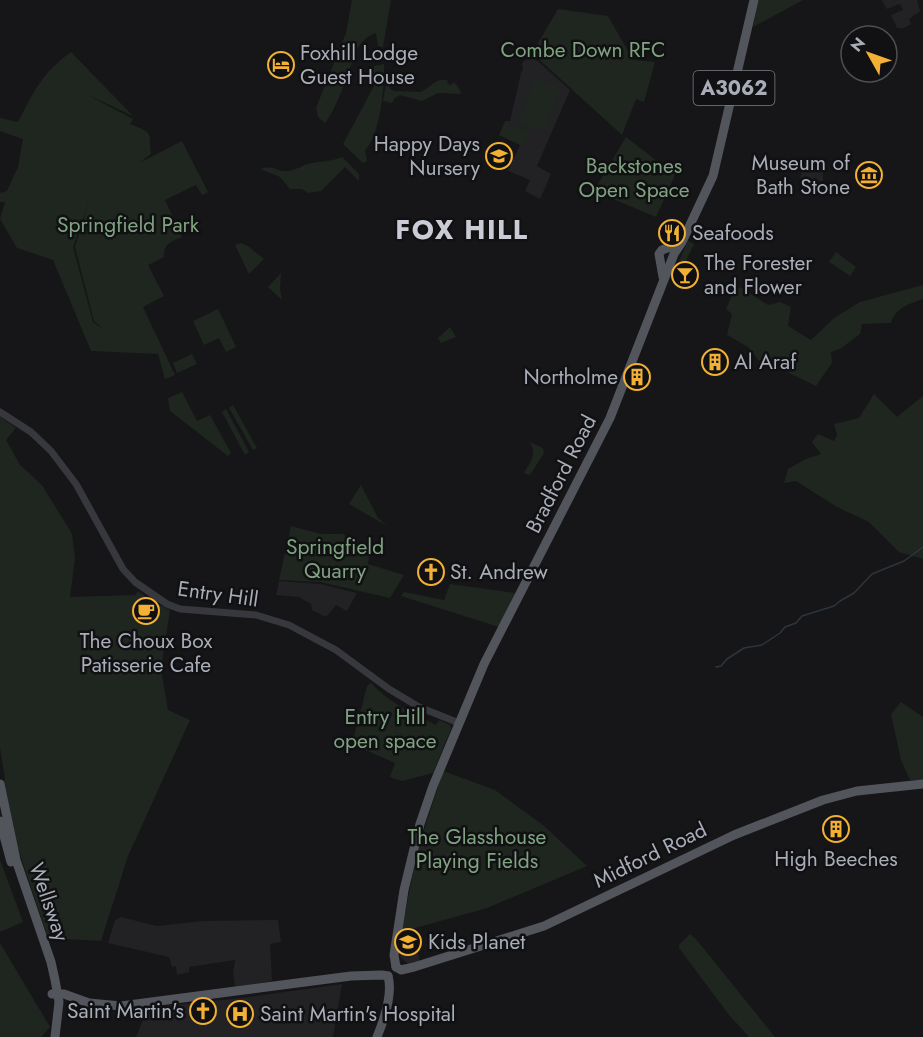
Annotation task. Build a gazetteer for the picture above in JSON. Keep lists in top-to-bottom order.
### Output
{
  "streets": {
    "main road": [
      "A3062",
      "Bradford Road",
      "Midford Road",
      "Wellsway"
    ],
    "street": ["Entry Hill"]
  },
  "crossings": [
    ["Bradford Road", "Entry Hill"],
    ["Bradford Road", "Midford Road"]
  ],
  "districts": ["FOX HILL"],
  "parks": [
    "Combe Down RFC",
    "Backstones Open Space",
    "Springfield Park",
    "Springfield Quarry",
    "Entry Hill open space",
    "The Glasshouse Playing Fields"
  ],
  "places": {
    "hotel": ["Foxhill Lodge Guest House"],
    "school or university": ["Happy Days Nursery", "Kids Planet"],
    "museum": ["Museum of Bath Stone"],
    "restaurant": ["Seafoods"],
    "bar": ["The Forester and Flower"],
    "building": ["Al Araf", "Northolme", "High Beeches"],
    "church": ["St. Andrew", "Saint Martin's"],
    "cafe": ["The Choux Box Patisserie Cafe"],
    "hospital": ["Saint Martin's Hospital"]
  },
  "north": "top left"
}
